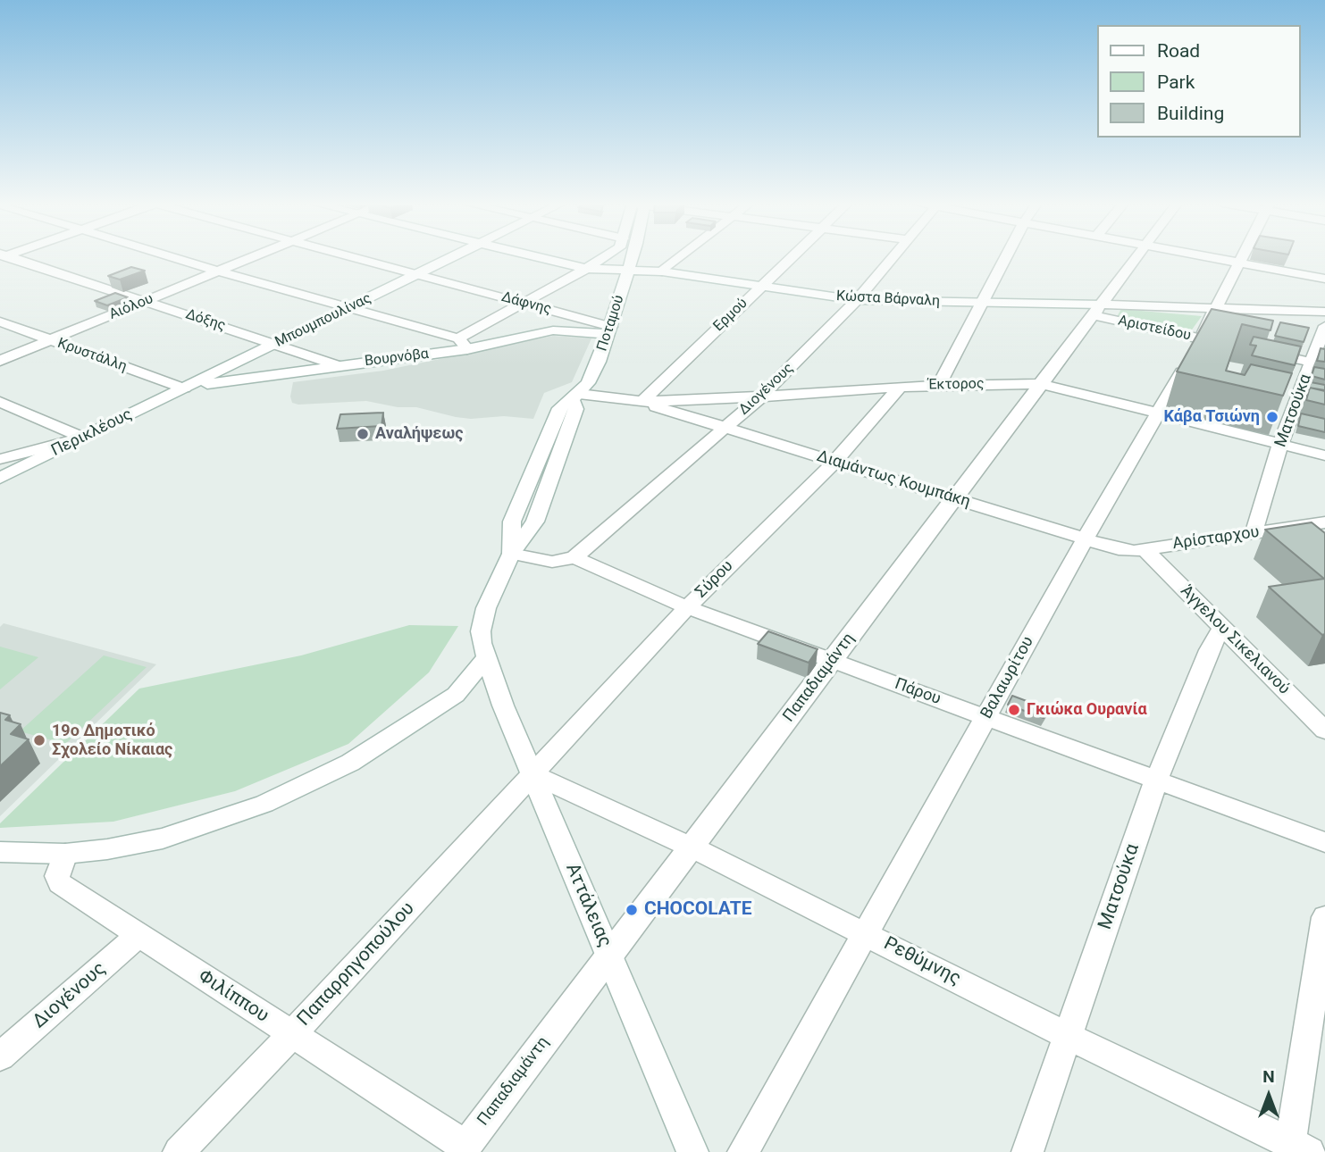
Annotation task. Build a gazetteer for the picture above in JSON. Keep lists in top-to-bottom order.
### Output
{
  "streets": {
    "street": [
      "Κώστα Βάρναλη",
      "Δάφνης",
      "Αιόλου",
      "Ερμού",
      "Δόξης",
      "Μπουμπουλίνας",
      "Ποταμού",
      "Αριστείδου",
      "Κρυστάλλη",
      "Βουρνόβα",
      "Έκτορος",
      "Διογένους",
      "Ματσούκα",
      "Περικλέους",
      "Διαμάντως Κουμπάκη",
      "Αρίσταρχου",
      "Σύρου",
      "Άγγελου Σικελιανού",
      "Παπαδιαμάντη",
      "Βαλαωρίτου",
      "Πάρου",
      "Αττάλειας",
      "Ρεθύμνης",
      "Παπαρρηγοπούλου",
      "Φιλίππου"
    ]
  },
  "crossings": [
    ["Κώστα Βάρναλη", "Ερμού"],
    ["Κώστα Βάρναλη", "Ποταμού"],
    ["Κώστα Βάρναλη", "Αριστείδου"],
    ["Κώστα Βάρναλη", "Βουρνόβα"],
    ["Κώστα Βάρναλη", "Διογένους"],
    ["Κώστα Βάρναλη", "Παπαδιαμάντη"],
    ["Κώστα Βάρναλη", "Βαλαωρίτου"],
    ["Δάφνης", "Μπουμπουλίνας"],
    ["Δάφνης", "Ποταμού"],
    ["Δάφνης", "Βουρνόβα"],
    ["Αιόλου", "Δόξης"],
    ["Αιόλου", "Κρυστάλλη"],
    ["Ερμού", "Έκτορος"],
    ["Ερμού", "Διαμάντως Κουμπάκη"],
    ["Δόξης", "Μπουμπουλίνας"],
    ["Δόξης", "Βουρνόβα"],
    ["Μπουμπουλίνας", "Κρυστάλλη"],
    ["Μπουμπουλίνας", "Βουρνόβα"],
    ["Μπουμπουλίνας", "Περικλέους"],
    ["Ποταμού", "Βουρνόβα"],
    ["Ποταμού", "Έκτορος"],
    ["Ποταμού", "Αττάλειας"],
    ["Αριστείδου", "Παπαδιαμάντη"],
    ["Αριστείδου", "Βαλαωρίτου"],
    ["Κρυστάλλη", "Βουρνόβα"],
    ["Κρυστάλλη", "Περικλέους"],
    ["Βουρνόβα", "Περικλέους"],
    ["Έκτορος", "Διογένους"],
    ["Έκτορος", "Ματσούκα"],
    ["Έκτορος", "Διαμάντως Κουμπάκη"],
    ["Έκτορος", "Σύρου"],
    ["Έκτορος", "Παπαδιαμάντη"],
    ["Έκτορος", "Βαλαωρίτου"],
    ["Διογένους", "Διαμάντως Κουμπάκη"],
    ["Διογένους", "Πάρου"],
    ["Διογένους", "Φιλίππου"],
    ["Ματσούκα", "Αρίσταρχου"],
    ["Ματσούκα", "Άγγελου Σικελιανού"],
    ["Ματσούκα", "Πάρου"],
    ["Ματσούκα", "Ρεθύμνης"],
    ["Διαμάντως Κουμπάκη", "Αρίσταρχου"],
    ["Διαμάντως Κουμπάκη", "Σύρου"],
    ["Διαμάντως Κουμπάκη", "Άγγελου Σικελιανού"],
    ["Διαμάντως Κουμπάκη", "Παπαδιαμάντη"],
    ["Διαμάντως Κουμπάκη", "Βαλαωρίτου"],
    ["Αρίσταρχου", "Άγγελου Σικελιανού"],
    ["Σύρου", "Πάρου"],
    ["Σύρου", "Αττάλειας"],
    ["Σύρου", "Ρεθύμνης"],
    ["Σύρου", "Παπαρρηγοπούλου"],
    ["Παπαδιαμάντη", "Πάρου"],
    ["Παπαδιαμάντη", "Αττάλειας"],
    ["Παπαδιαμάντη", "Ρεθύμνης"],
    ["Παπαδιαμάντη", "Φιλίππου"],
    ["Βαλαωρίτου", "Πάρου"],
    ["Βαλαωρίτου", "Ρεθύμνης"],
    ["Αττάλειας", "Ρεθύμνης"],
    ["Αττάλειας", "Παπαρρηγοπούλου"],
    ["Ρεθύμνης", "Παπαρρηγοπούλου"],
    ["Παπαρρηγοπούλου", "Φιλίππου"]
  ],
  "places": [
    "Κάβα Τσιώνη",
    "Αναλήψεως",
    "Γκιώκα Ουρανία",
    "19ο Δημοτικό Σχολείο Νίκαιας",
    "CHOCOLATE"
  ],
  "legend": ["Road", "Park", "Building"],
  "north": "top"
}
